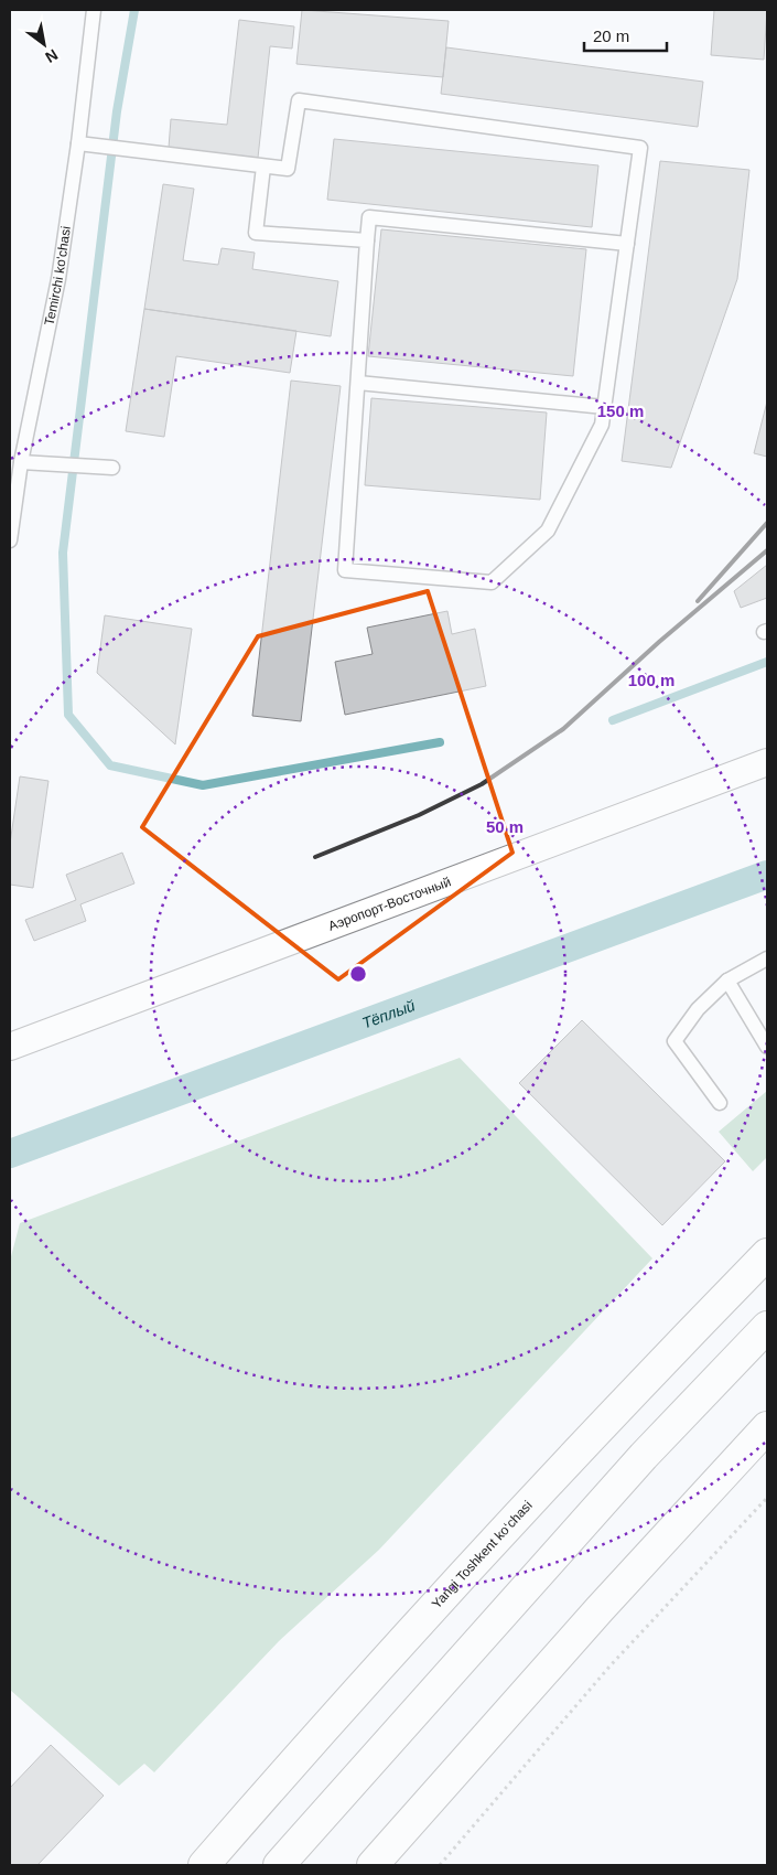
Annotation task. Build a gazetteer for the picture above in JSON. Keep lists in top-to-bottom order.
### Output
{
  "streets": {
    "main road": ["Yangi Toshkent ko‘chasi"],
    "street": ["Аэропорт-Восточный"],
    "lane": ["Temirchi ko'chasi"]
  },
  "water": ["Тёплый"],
  "scale_bar": "20 m",
  "north": "bottom right",
  "rings": ["150 m", "100 m", "50 m"]
}
